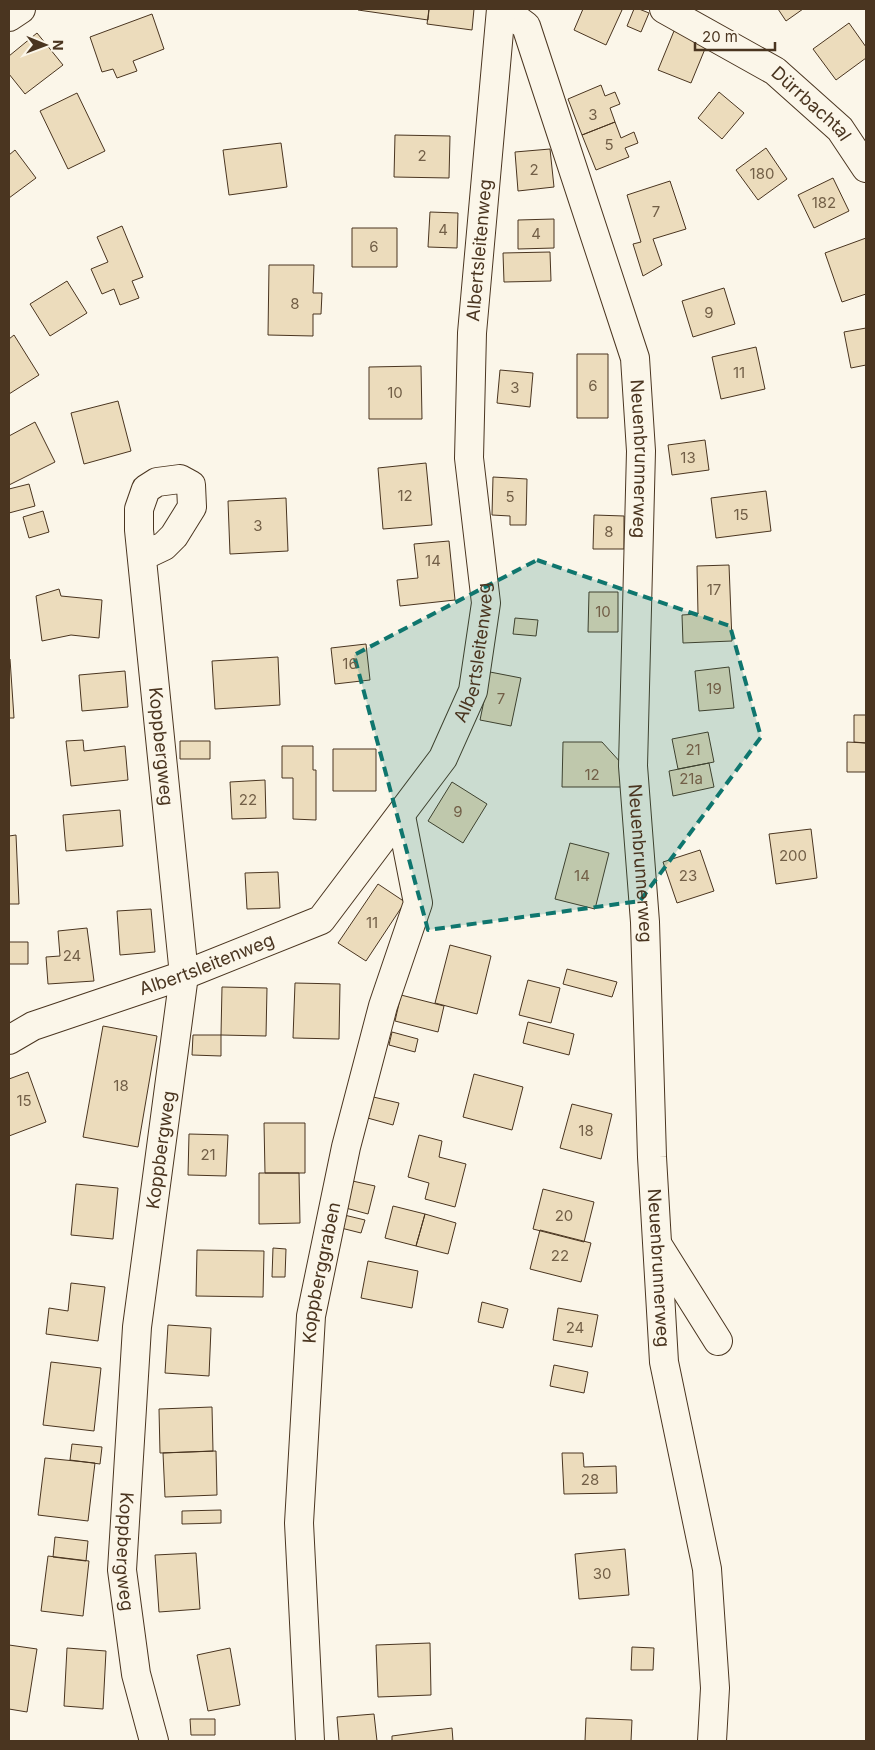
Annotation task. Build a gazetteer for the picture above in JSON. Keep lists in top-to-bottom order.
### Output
{
  "streets": {
    "street": [
      "Dürrbachtal",
      "Albertsleitenweg",
      "Neuenbrunnerweg",
      "Koppbergweg",
      "Koppberggraben"
    ]
  },
  "crossings": [
    ["Albertsleitenweg", "Neuenbrunnerweg"],
    ["Albertsleitenweg", "Koppbergweg"],
    ["Albertsleitenweg", "Koppberggraben"]
  ],
  "house_numbers": [
    "3",
    "5",
    "2",
    "2",
    "180",
    "182",
    "7",
    "4",
    "4",
    "6",
    "8",
    "9",
    "11",
    "6",
    "3",
    "10",
    "13",
    "12",
    "5",
    "15",
    "3",
    "8",
    "14",
    "17",
    "10",
    "16",
    "19",
    "7",
    "21",
    "12",
    "21a",
    "22",
    "9",
    "200",
    "14",
    "23",
    "11",
    "24",
    "18",
    "15",
    "18",
    "21",
    "20",
    "22",
    "24",
    "28",
    "30"
  ],
  "scale_bar": "20 m",
  "north": "right"
}
